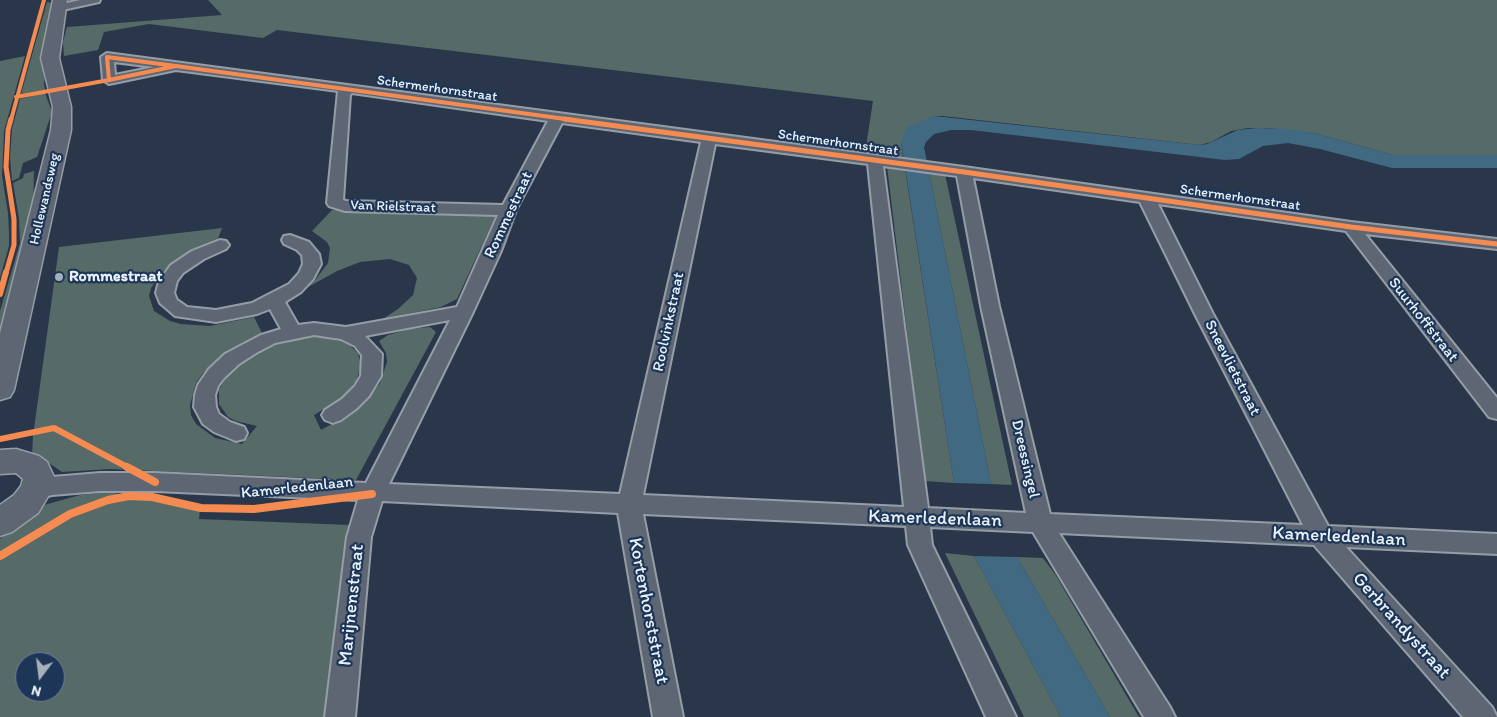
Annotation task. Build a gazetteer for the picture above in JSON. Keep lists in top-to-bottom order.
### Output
{
  "streets": {
    "main road": ["Hollewandsweg"],
    "street": [
      "Schermerhornstraat",
      "Van Rielstraat",
      "Rommestraat",
      "Suurhoffstraat",
      "Roolvinkstraat",
      "Sneevlietstraat",
      "Dreessingel",
      "Kamerledenlaan",
      "Marijnenstraat",
      "Kortenhorststraat",
      "Gerbrandystraat"
    ]
  },
  "crossings": [
    ["Schermerhornstraat", "Van Rielstraat"],
    ["Schermerhornstraat", "Rommestraat"],
    ["Schermerhornstraat", "Suurhoffstraat"],
    ["Schermerhornstraat", "Roolvinkstraat"],
    ["Schermerhornstraat", "Sneevlietstraat"],
    ["Schermerhornstraat", "Dreessingel"],
    ["Van Rielstraat", "Rommestraat"],
    ["Rommestraat", "Kamerledenlaan"],
    ["Rommestraat", "Marijnenstraat"],
    ["Roolvinkstraat", "Kamerledenlaan"],
    ["Roolvinkstraat", "Kortenhorststraat"],
    ["Sneevlietstraat", "Kamerledenlaan"],
    ["Sneevlietstraat", "Gerbrandystraat"],
    ["Dreessingel", "Kamerledenlaan"],
    ["Kamerledenlaan", "Marijnenstraat"],
    ["Kamerledenlaan", "Kortenhorststraat"],
    ["Kamerledenlaan", "Gerbrandystraat"]
  ],
  "places": ["Rommestraat"],
  "north": "bottom"
}
